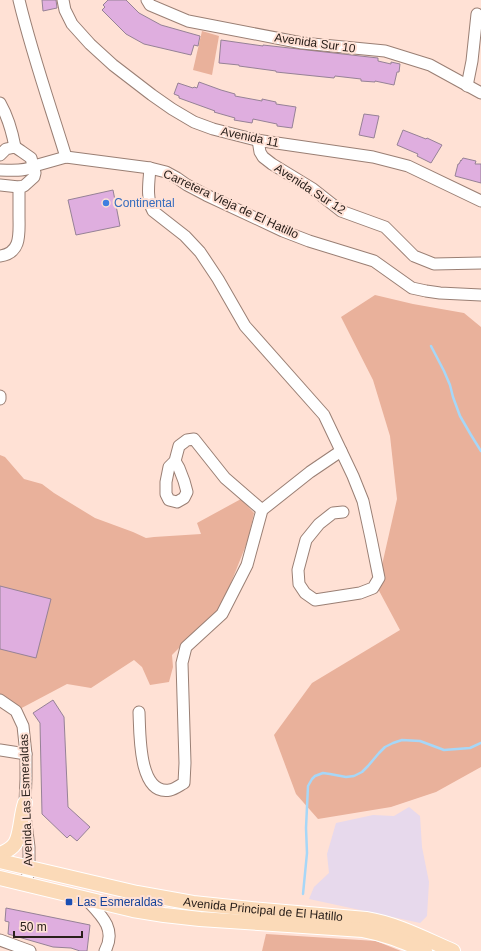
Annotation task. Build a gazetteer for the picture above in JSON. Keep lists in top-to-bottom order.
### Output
{
  "streets": {
    "main road": ["Avenida Principal de El Hatillo"],
    "street": [
      "Avenida Sur 10",
      "Avenida 11",
      "Avenida Sur 12",
      "Carretera Vieja de El Hatillo",
      "Avenida Las Esmeraldas"
    ]
  },
  "crossings": [
    ["Avenida 11", "Avenida Sur 12"],
    ["Avenida Las Esmeraldas", "Avenida Principal de El Hatillo"]
  ],
  "places": {
    "other": ["Continental"],
    "transit": ["Las Esmeraldas"]
  },
  "scale_bar": "50 m"
}
